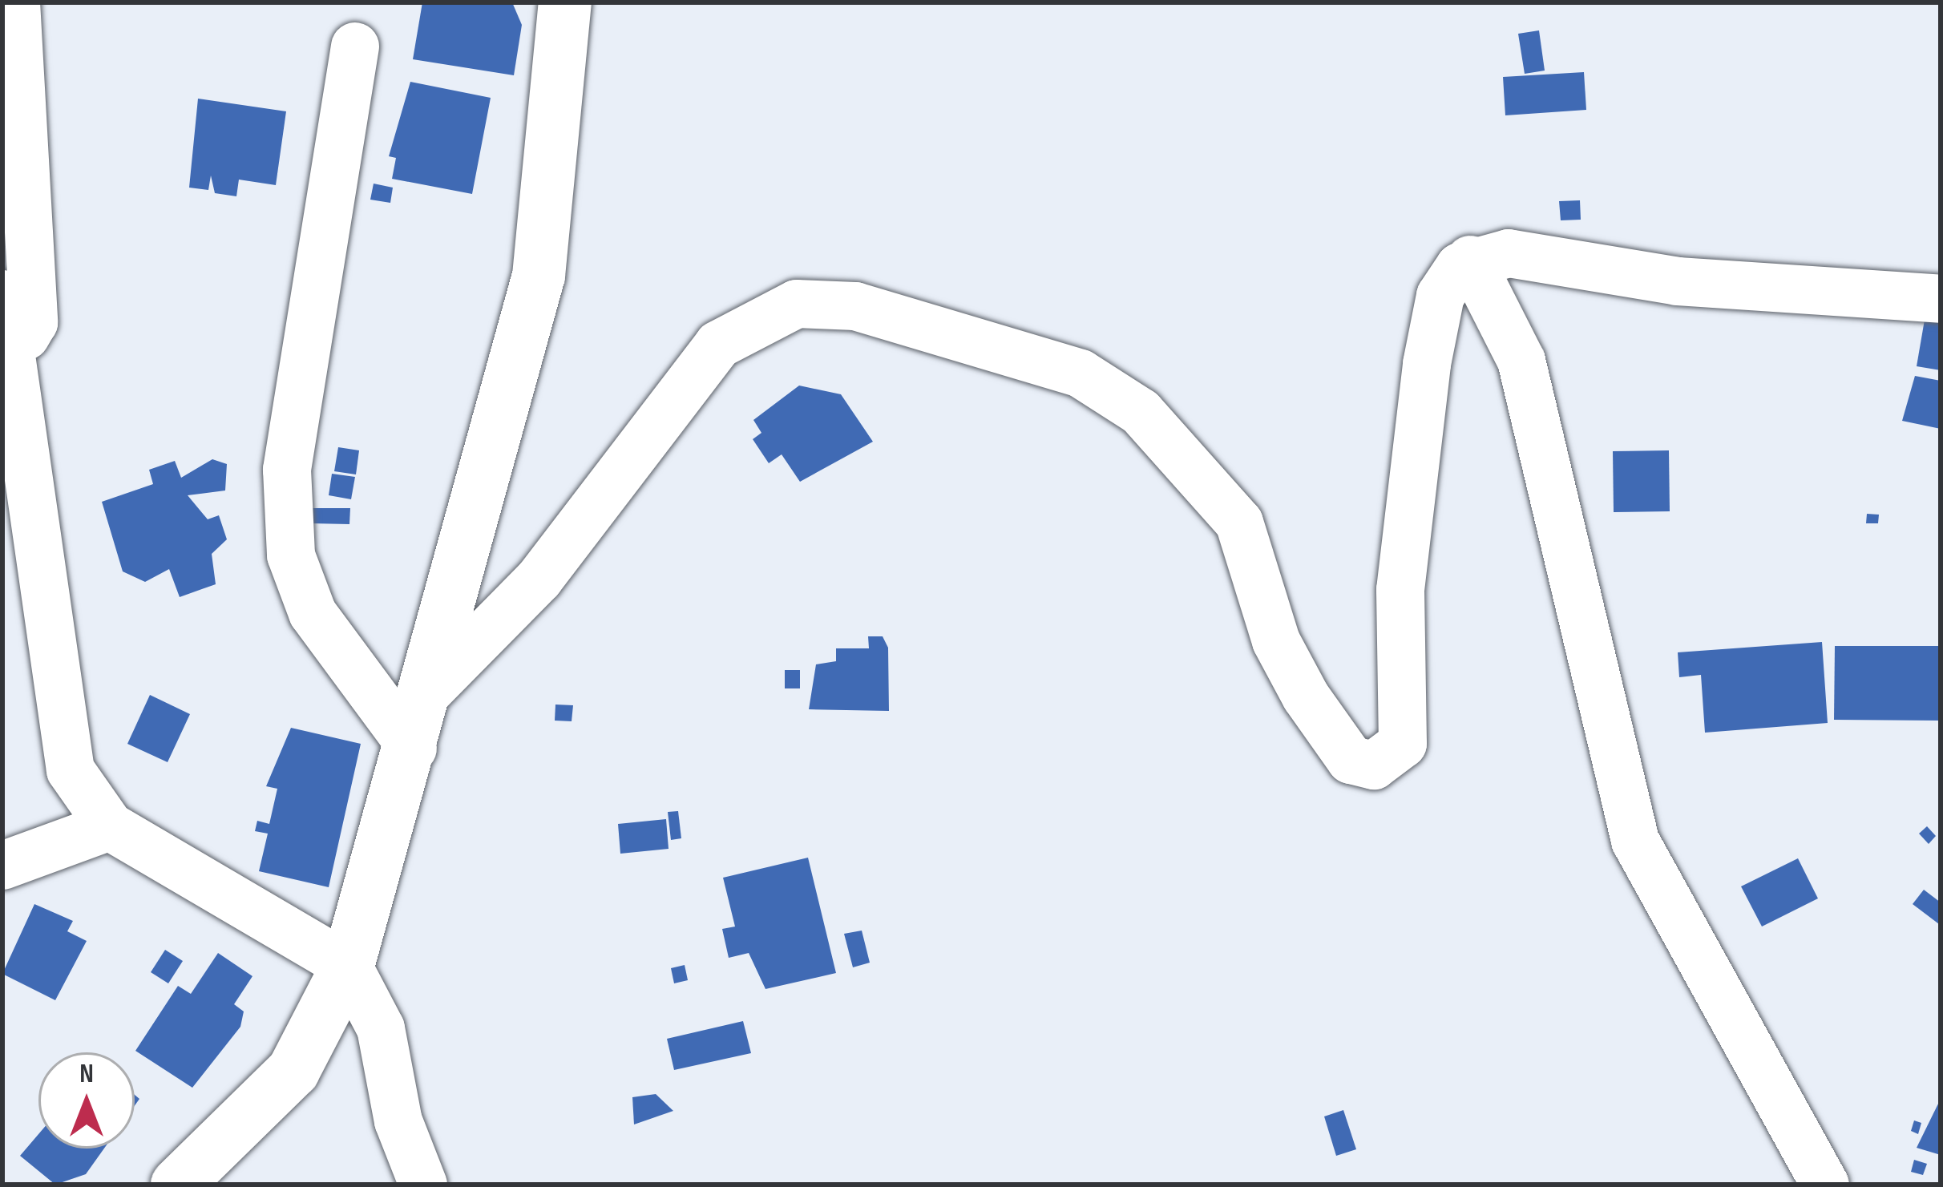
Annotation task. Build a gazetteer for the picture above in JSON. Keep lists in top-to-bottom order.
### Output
{
  "north": "top"
}
